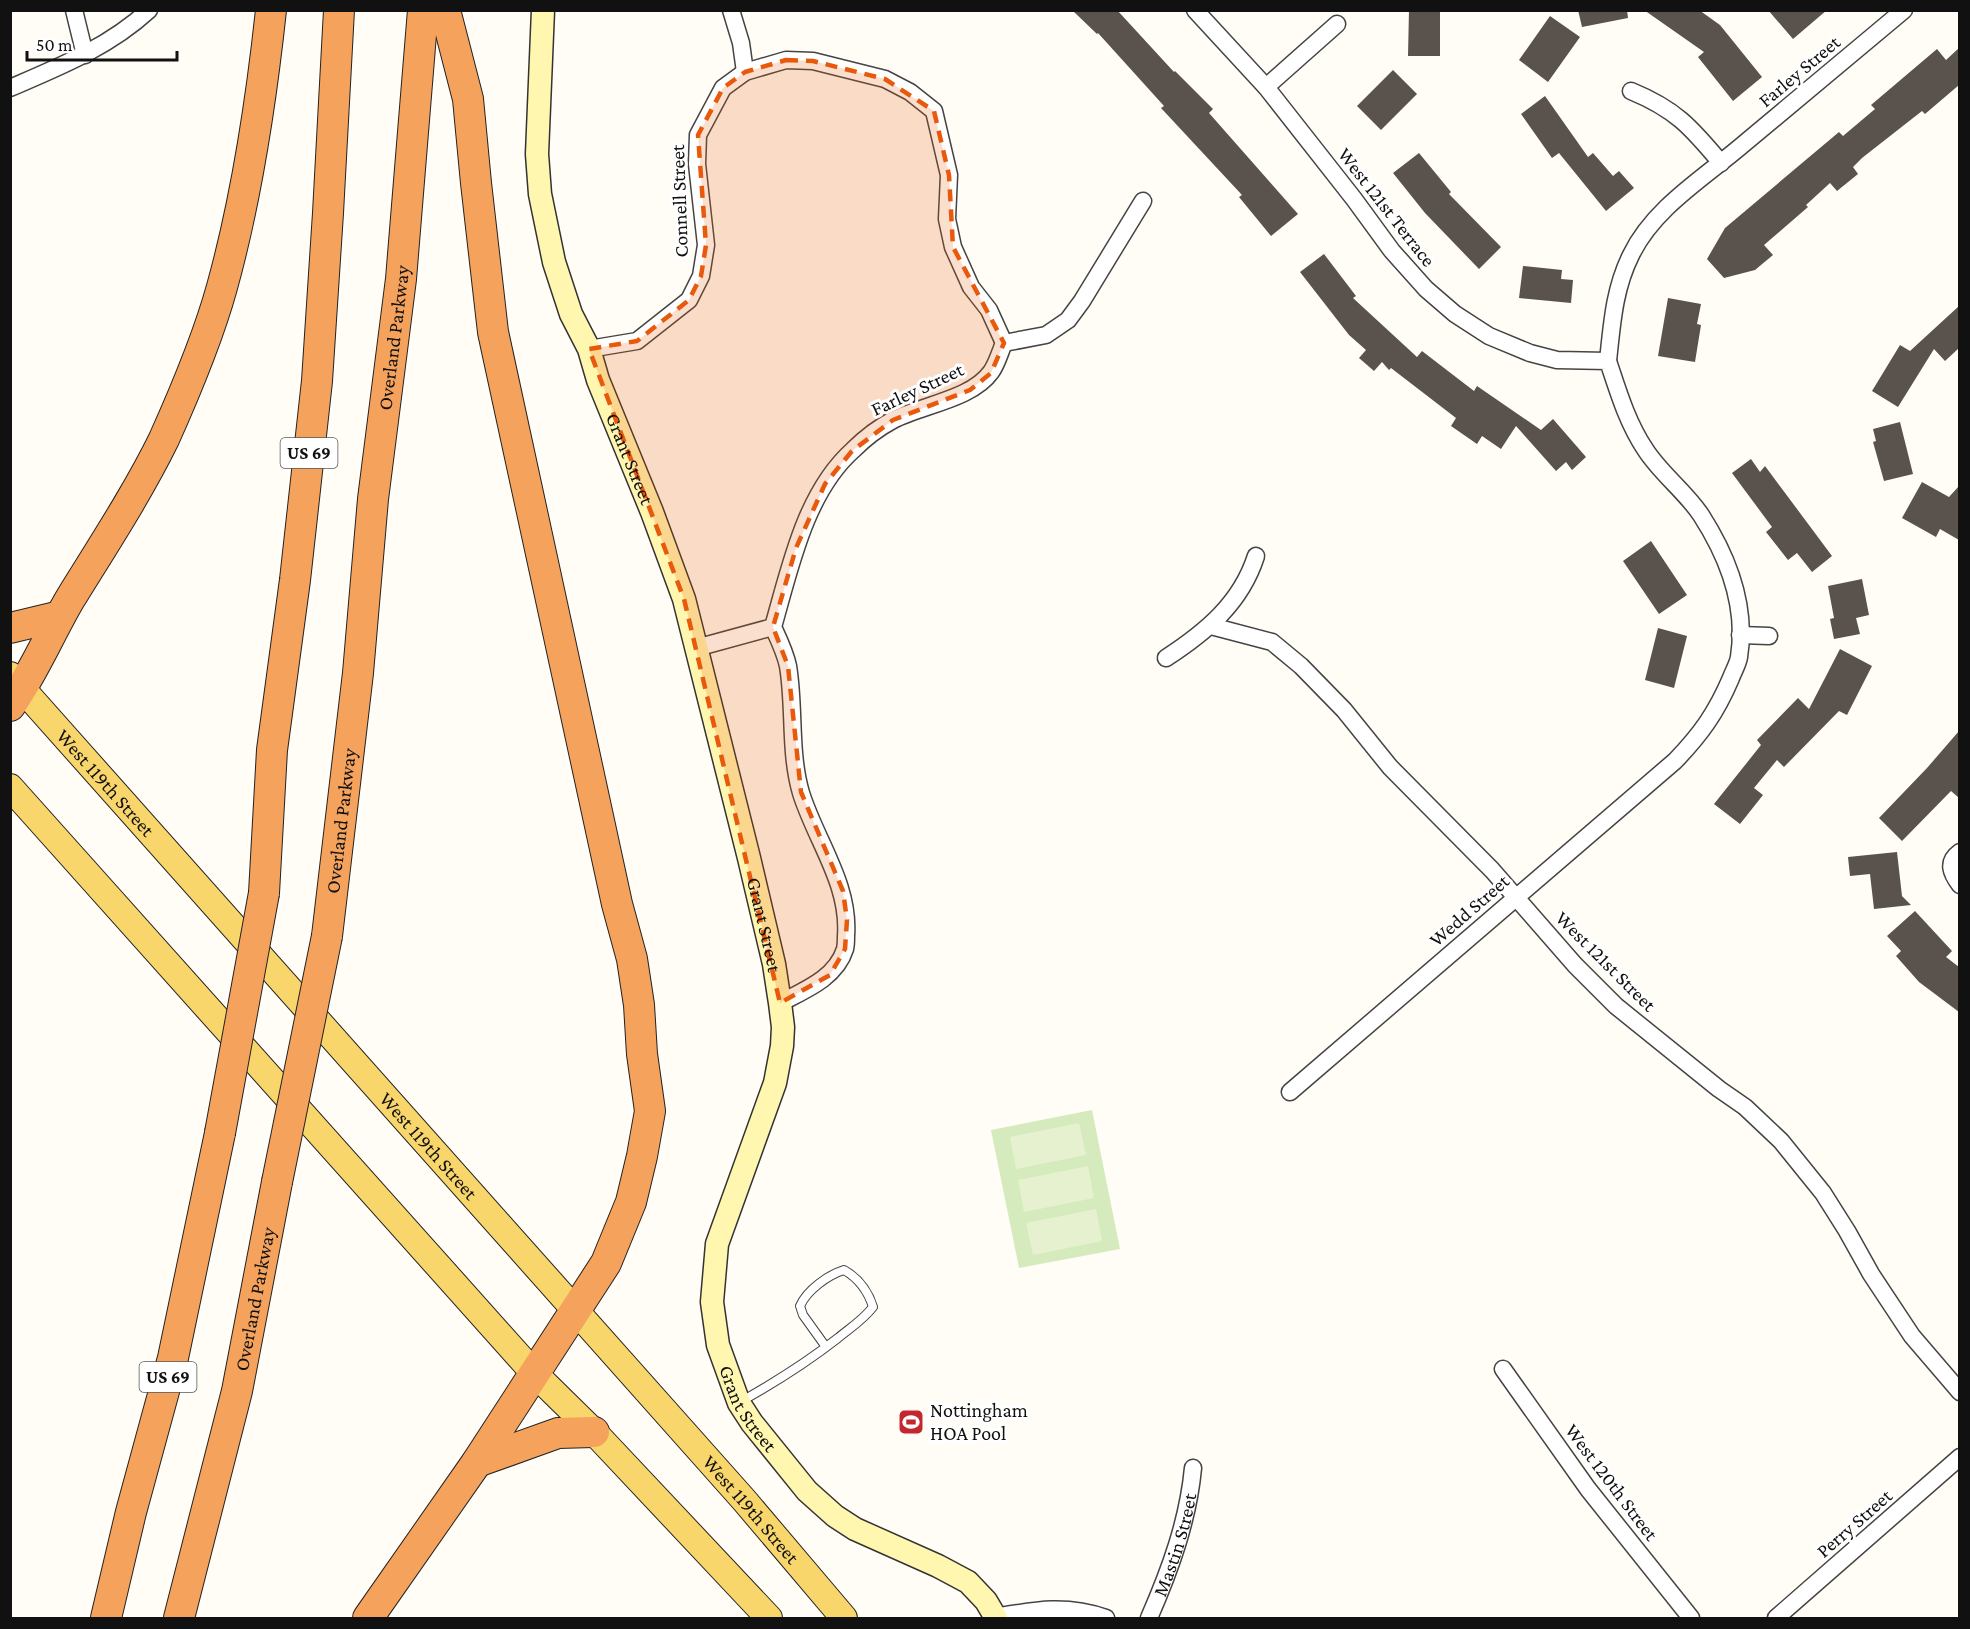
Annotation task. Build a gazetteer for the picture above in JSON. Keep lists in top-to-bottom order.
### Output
{
  "streets": {
    "highway": ["Overland Parkway", "US 69"],
    "main road": ["West 119th Street"],
    "street": [
      "Farley Street",
      "Connell Street",
      "West 121st Terrace",
      "Grant Street",
      "Wedd Street",
      "West 121st Street",
      "West 120th Street",
      "Perry Street",
      "Mastin Street"
    ]
  },
  "crossings": [
    ["Farley Street", "West 121st Terrace"],
    ["Connell Street", "Grant Street"],
    ["Wedd Street", "West 121st Street"]
  ],
  "places": {
    "sports": ["Nottingham HOA Pool"]
  },
  "scale_bar": "50 m"
}
